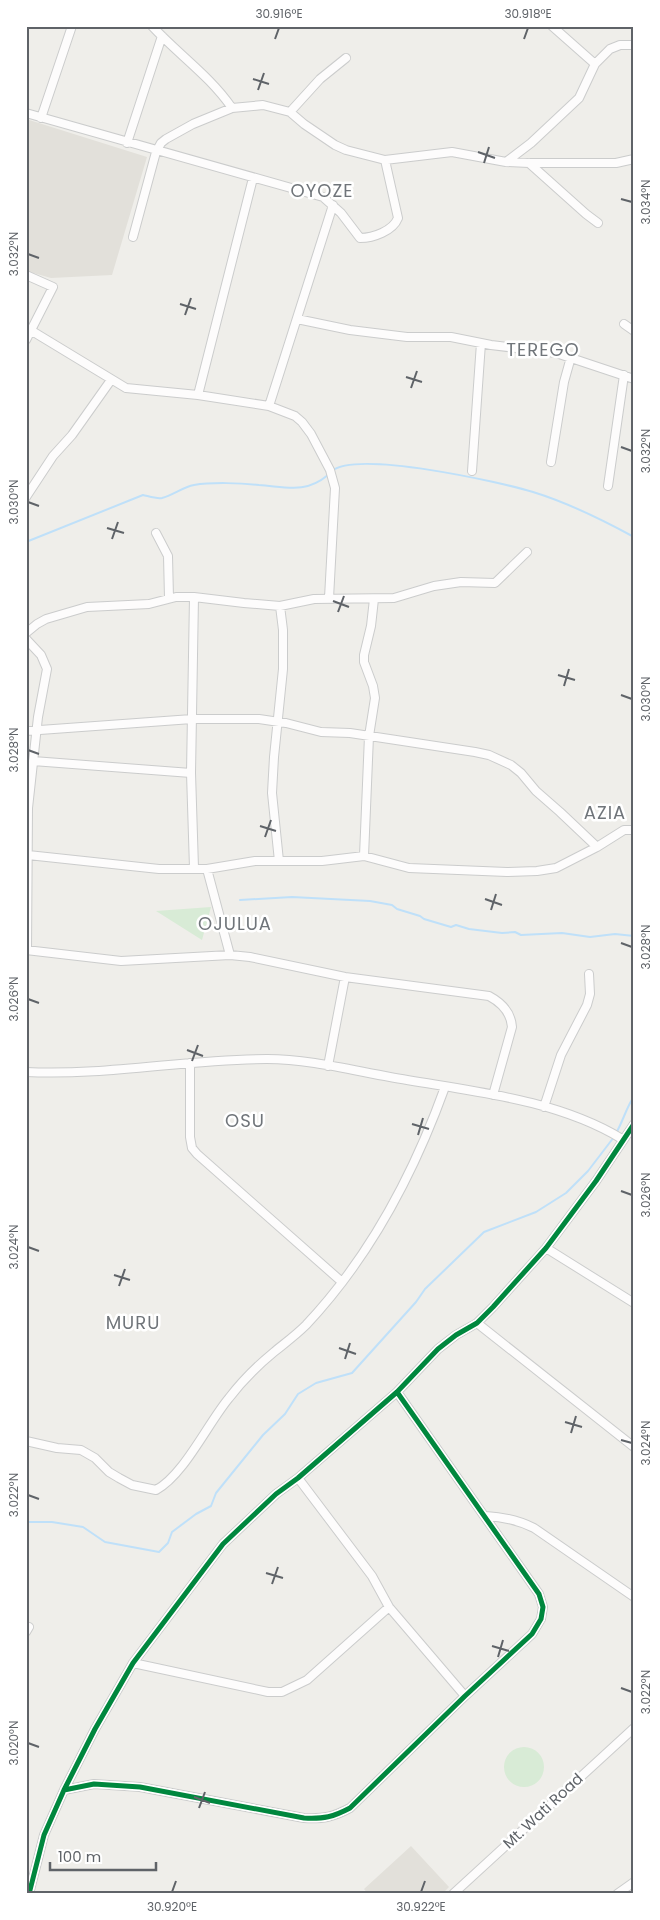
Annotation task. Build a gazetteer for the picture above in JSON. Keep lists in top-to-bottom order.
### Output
{
  "streets": {
    "street": ["Mt. Wati Road"]
  },
  "districts": [
    "OYOZE",
    "TEREGO",
    "AZIA",
    "OJULUA",
    "OSU",
    "MURU"
  ],
  "scale_bar": "100 m",
  "coordinates": [
    "30.916°E",
    "30.918°E",
    "3.034°N",
    "3.032°N",
    "3.030°N",
    "3.028°N",
    "3.026°N",
    "3.024°N",
    "3.022°N",
    "3.020°N",
    "30.920°E",
    "30.922°E"
  ]
}
